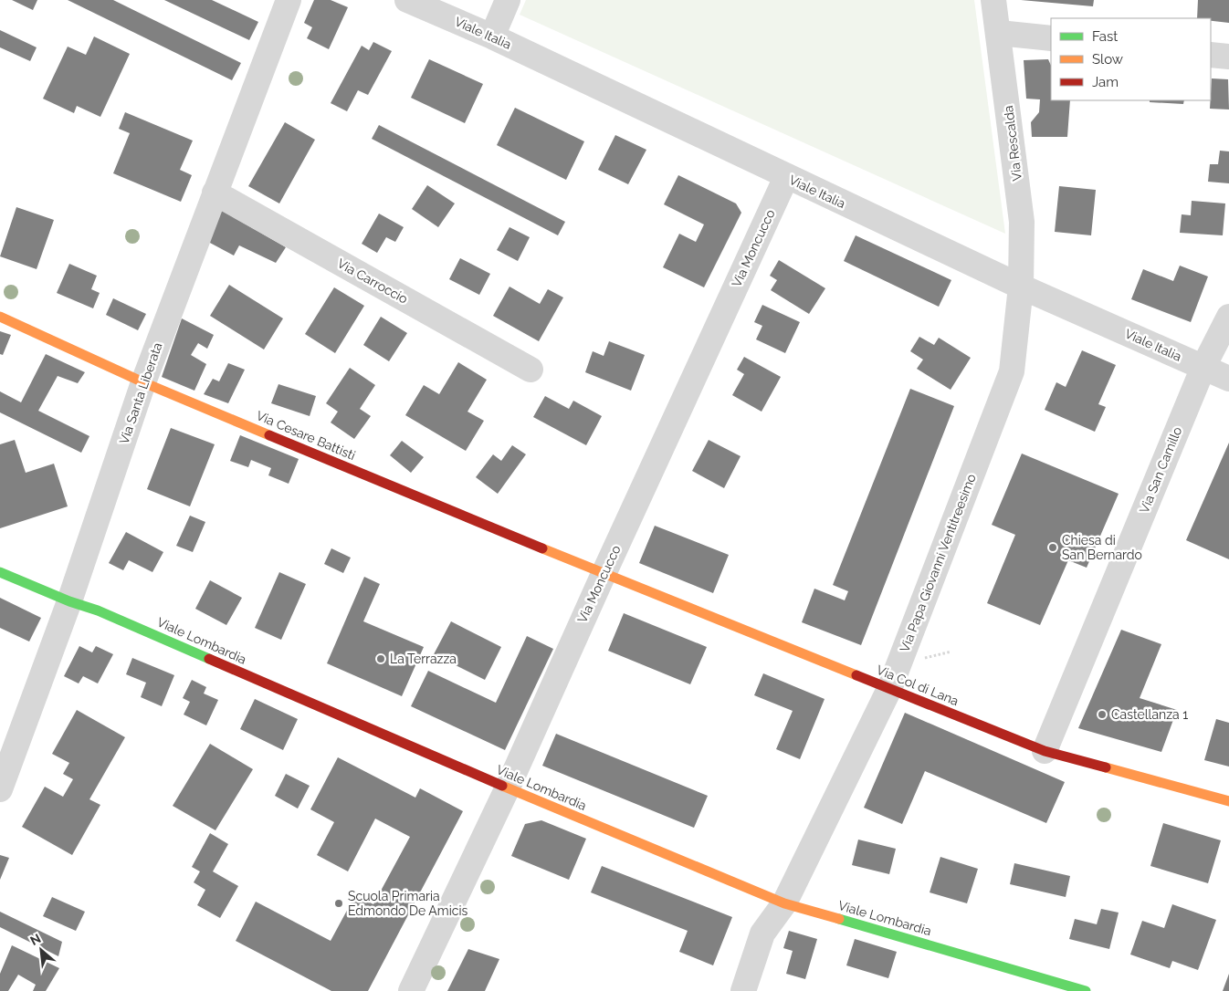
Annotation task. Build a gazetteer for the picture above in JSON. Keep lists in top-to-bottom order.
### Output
{
  "streets": {
    "street": [
      "Viale Italia",
      "Via Rescalda",
      "Via Moncucco",
      "Via Carroccio",
      "Via Santa Liberata",
      "Via Cesare Battisti",
      "Via San Camillo",
      "Via Papa Giovanni Ventitreesimo",
      "Viale Lombardia",
      "Via Col di Lana"
    ]
  },
  "crossings": [
    ["Viale Italia", "Via Rescalda"],
    ["Viale Italia", "Via Moncucco"],
    ["Viale Italia", "Via San Camillo"],
    ["Viale Italia", "Via Papa Giovanni Ventitreesimo"],
    ["Via Rescalda", "Via Papa Giovanni Ventitreesimo"],
    ["Via Moncucco", "Via Cesare Battisti"],
    ["Via Moncucco", "Viale Lombardia"],
    ["Via Moncucco", "Via Col di Lana"],
    ["Via Carroccio", "Via Santa Liberata"],
    ["Via Santa Liberata", "Via Cesare Battisti"],
    ["Via Santa Liberata", "Viale Lombardia"],
    ["Via Cesare Battisti", "Via Col di Lana"],
    ["Via San Camillo", "Via Col di Lana"],
    ["Via Papa Giovanni Ventitreesimo", "Viale Lombardia"],
    ["Via Papa Giovanni Ventitreesimo", "Via Col di Lana"]
  ],
  "places": [
    "Chiesa di San Bernardo",
    "La Terrazza",
    "Castellanza 1",
    "Scuola Primaria Edmondo De Amicis"
  ],
  "legend": ["Fast", "Slow", "Jam"],
  "north": "top left"
}
